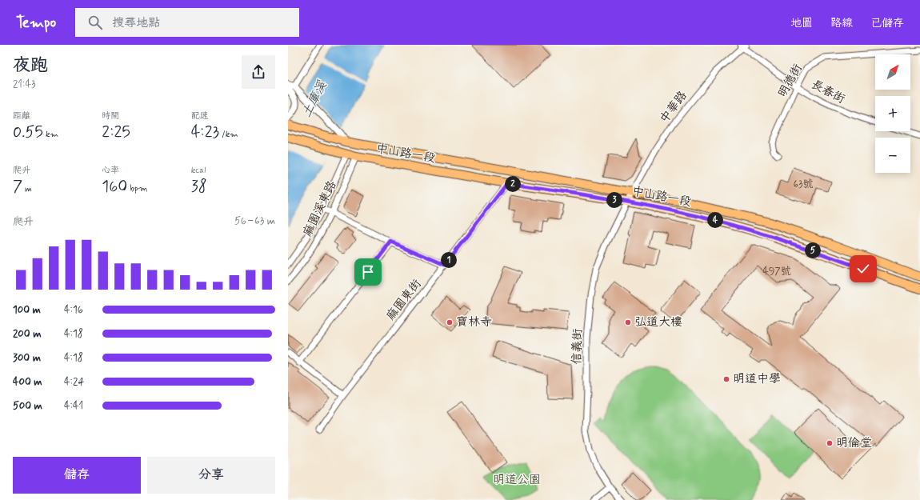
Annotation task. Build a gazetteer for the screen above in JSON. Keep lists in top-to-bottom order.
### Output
{
  "streets": {
    "main road": ["中山路一段"],
    "street": [
      "明德街",
      "長春街",
      "中華路",
      "麻園溪東路",
      "麻園東街",
      "信義街"
    ]
  },
  "crossings": [
    ["明德街", "長春街"],
    ["長春街", "中華路"],
    ["中華路", "中山路一段"],
    ["中華路", "信義街"],
    ["中山路一段", "麻園溪東路"],
    ["中山路一段", "麻園東街"],
    ["中山路一段", "信義街"]
  ],
  "water": ["土庫溪"],
  "parks": ["明道公園"],
  "places": [
    "寶林寺",
    "弘道大樓",
    "明道中學",
    "明倫堂"
  ],
  "house_numbers": ["63號", "497號"],
  "north": "top right",
  "page": {
    "header": "Tempo",
    "search": "搜尋地點",
    "nav": ["地圖", "路線", "已儲存"],
    "heading": ["夜跑", "21:43"],
    "map_buttons": ["+", "−"],
    "stats": [
      ["距離", "0.55 km"],
      ["時間", "2:25"],
      ["配速", "4:23 /km"],
      ["爬升", "7 m"],
      ["心率", "160 bpm"],
      ["kcal", "38"]
    ],
    "pins": [
      "2",
      "3",
      "4",
      "5",
      "1"
    ],
    "chart": ["爬升", "56–63 m"],
    "list": [
      {
        "name": "100 m",
        "note": "4:16"
      },
      {
        "name": "200 m",
        "note": "4:18"
      },
      {
        "name": "300 m",
        "note": "4:18"
      },
      {
        "name": "400 m",
        "note": "4:24"
      },
      {
        "name": "500 m",
        "note": "4:41"
      }
    ],
    "buttons": ["儲存", "分享"]
  }
}
